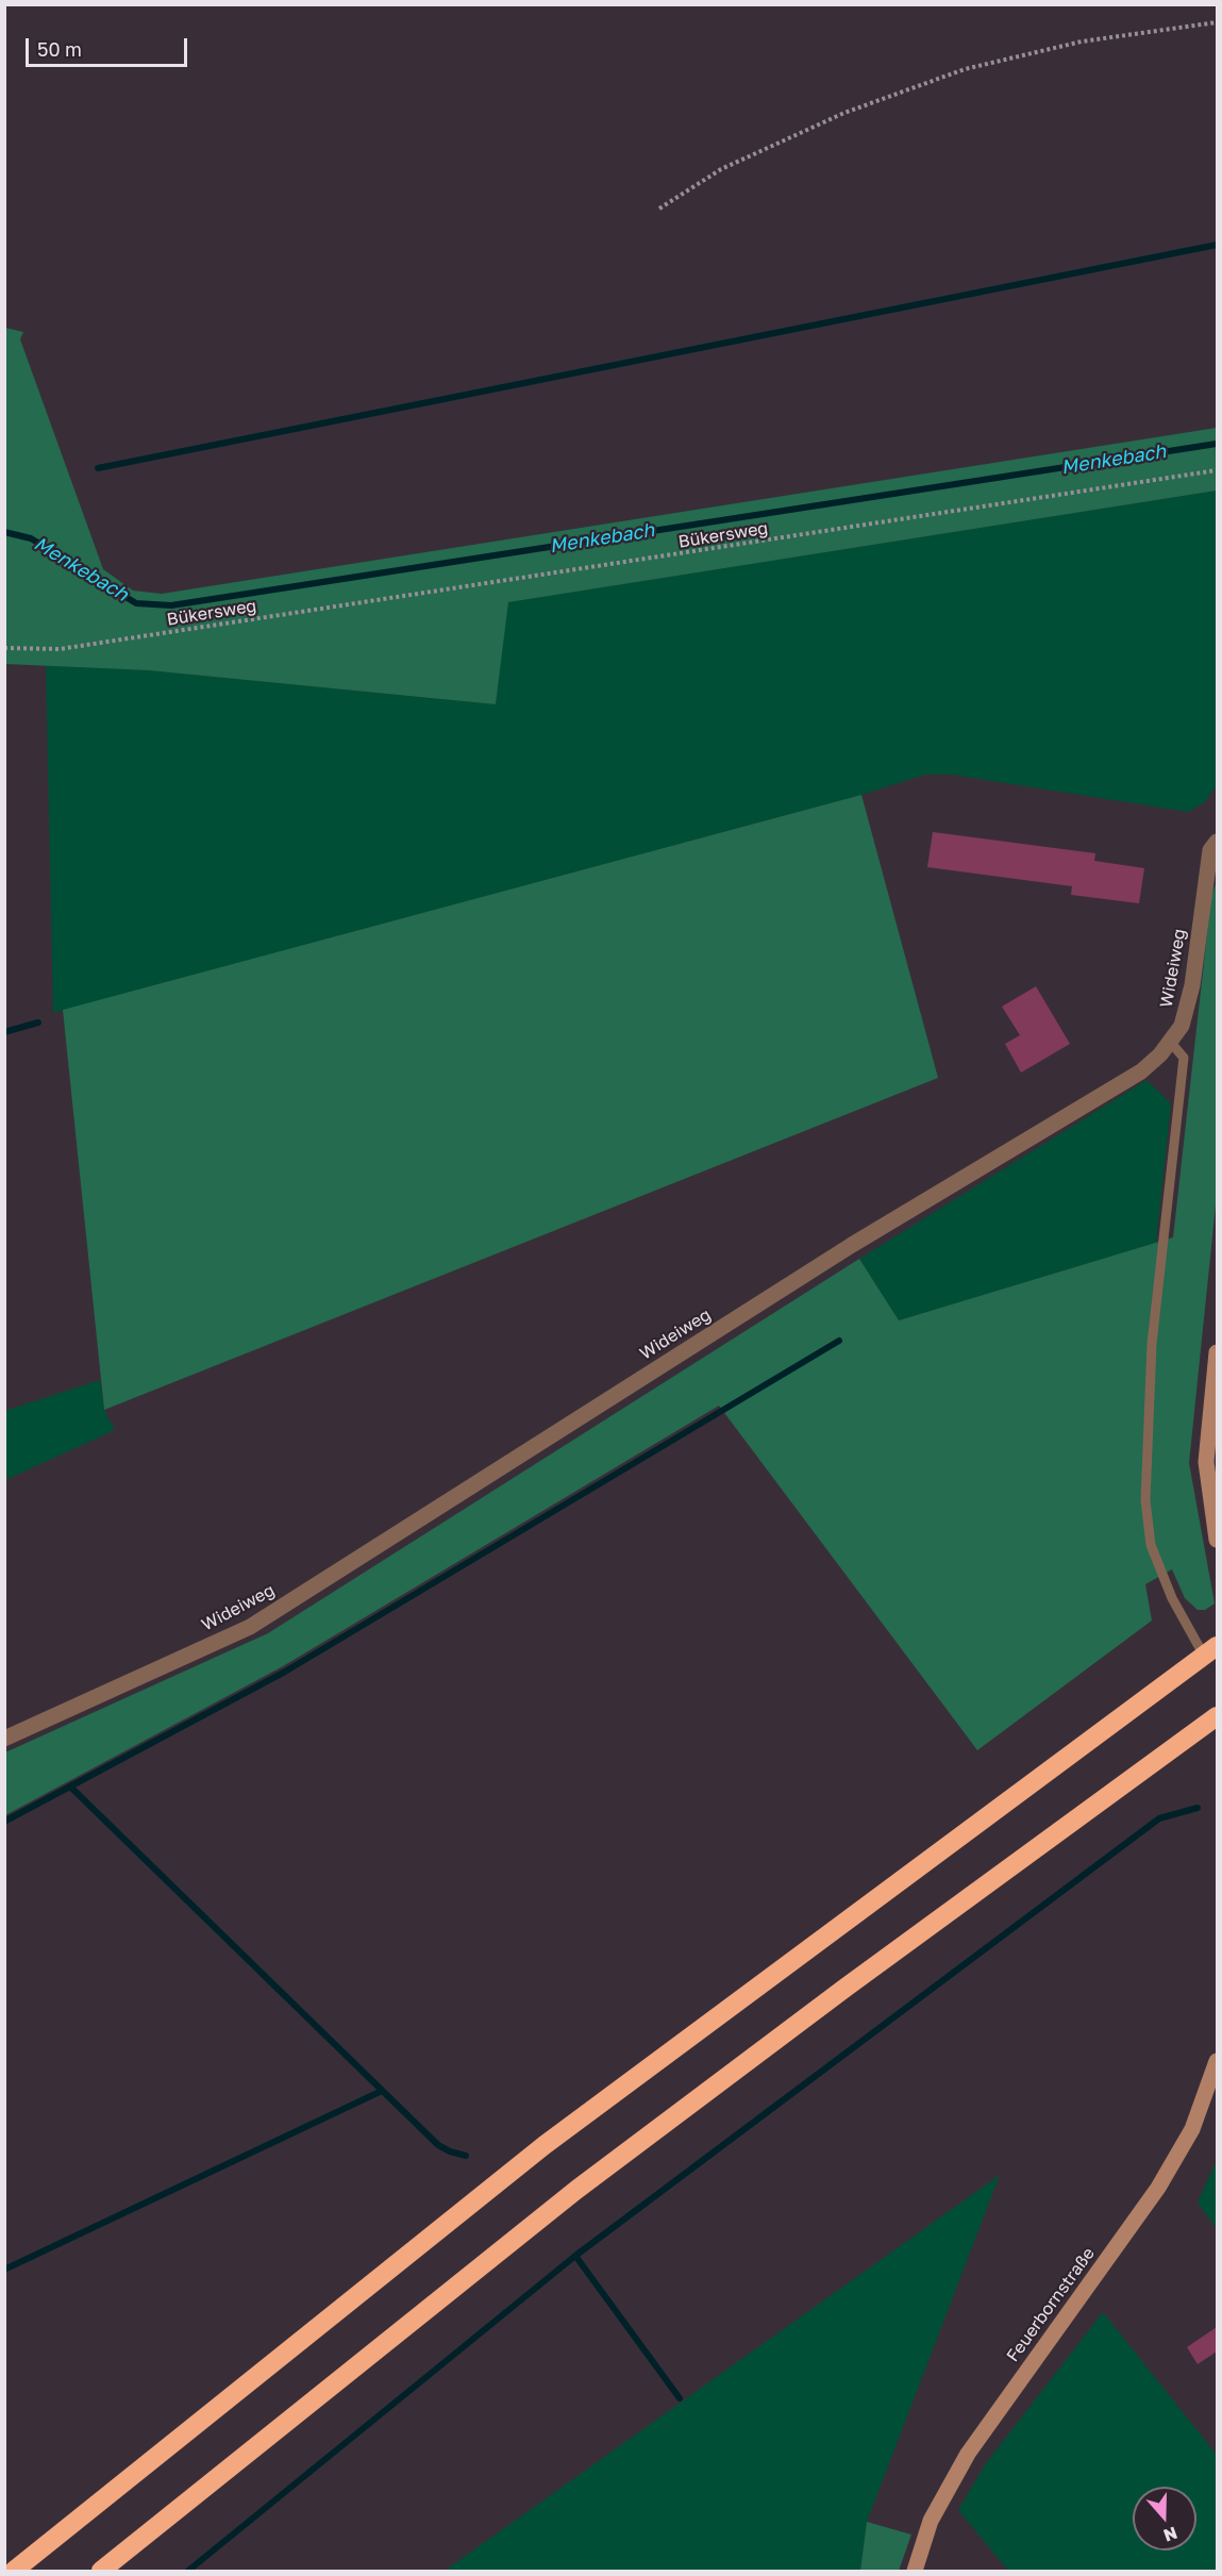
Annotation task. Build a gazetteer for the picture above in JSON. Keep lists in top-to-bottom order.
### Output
{
  "streets": {
    "street": ["Wideiweg", "Feuerbornstraße"],
    "path": ["Bükersweg"]
  },
  "water": ["Menkebach"],
  "scale_bar": "50 m",
  "north": "bottom"
}
